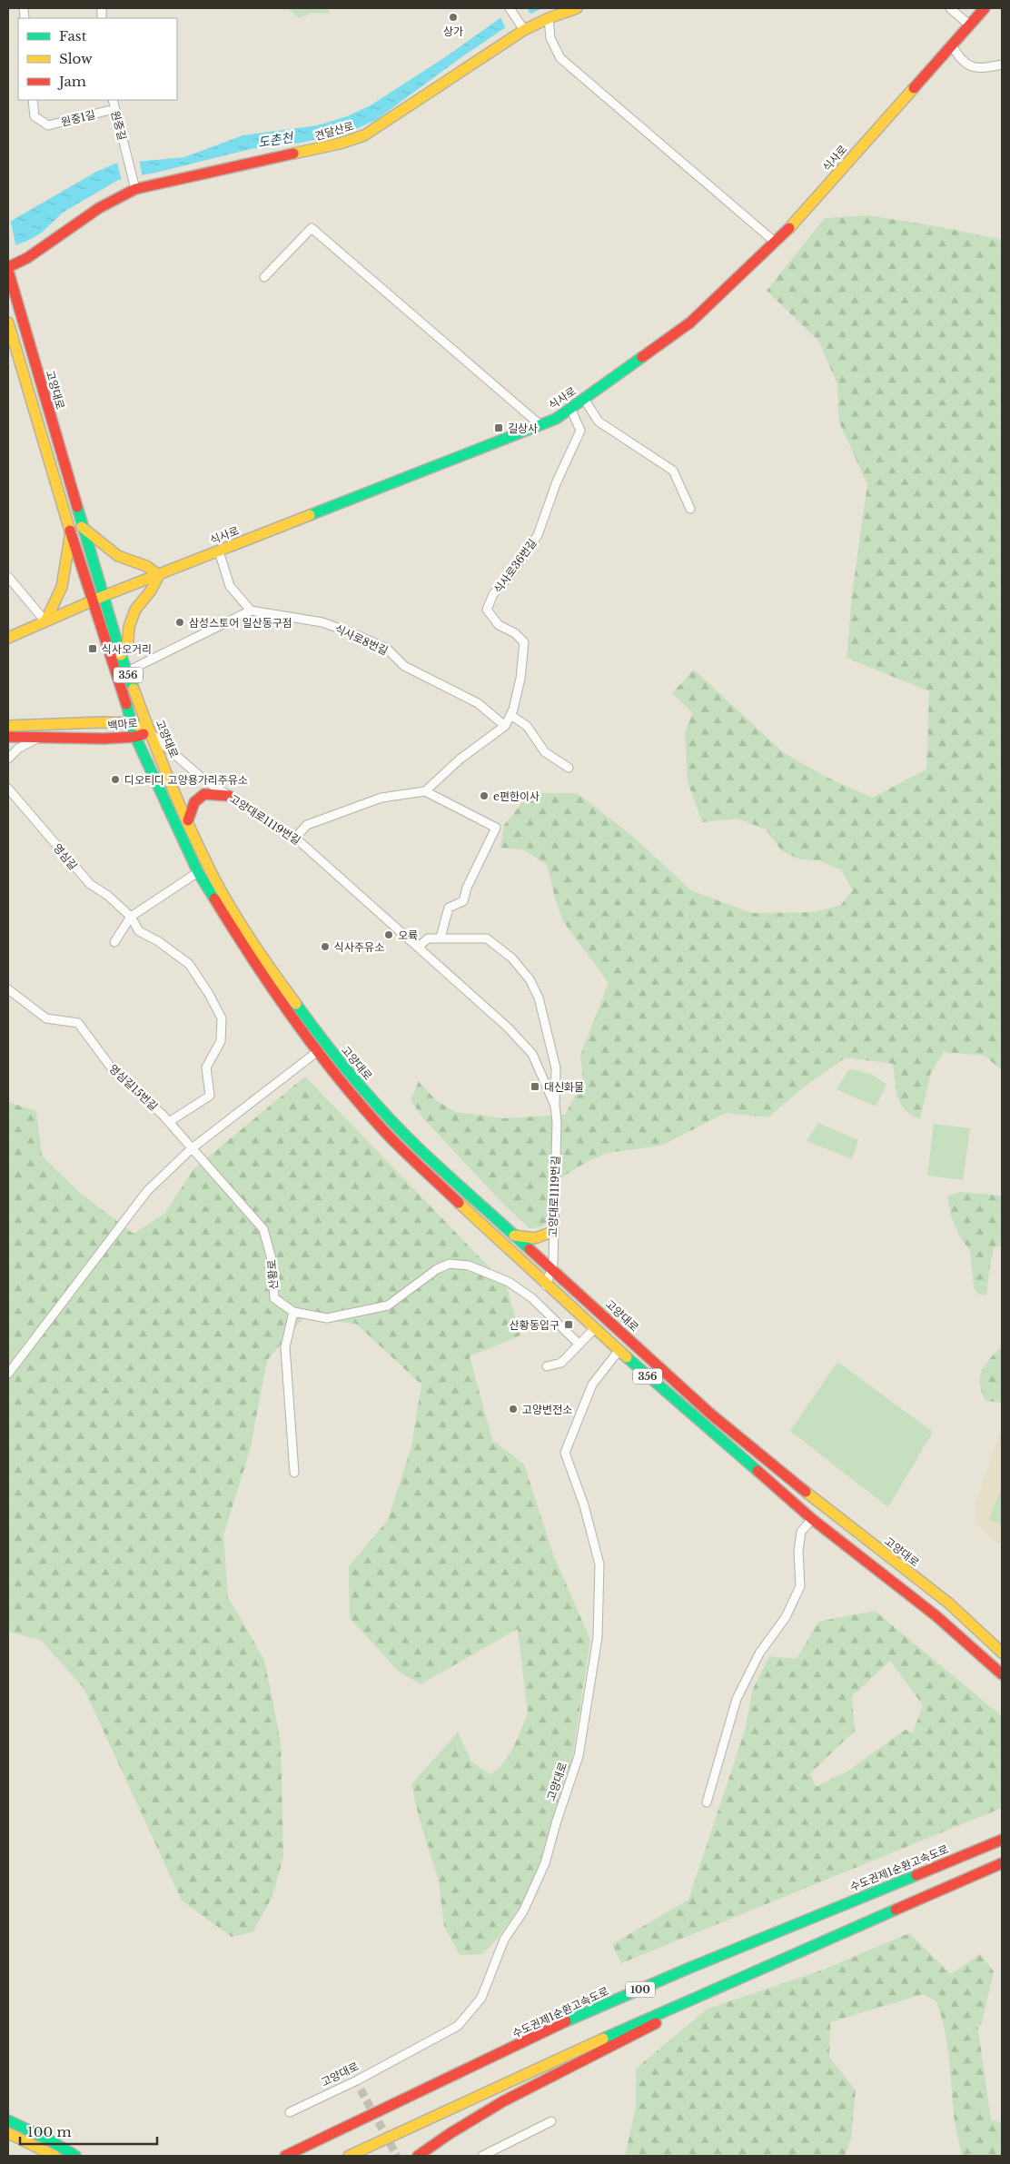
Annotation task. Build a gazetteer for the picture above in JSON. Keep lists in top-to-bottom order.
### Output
{
  "streets": {
    "main road": [
      "견달산로",
      "식사로",
      "고양대로",
      "356",
      "백마로",
      "수도권제1순환고속도로",
      "100"
    ],
    "street": [
      "원중1길",
      "원중길",
      "식사로36번길",
      "식사로8번길",
      "고양대로1119번길",
      "영심길",
      "영심길15번길",
      "산황로"
    ]
  },
  "crossings": [
    ["원중1길", "원중길"],
    ["원중길", "견달산로"],
    ["식사로", "고양대로"],
    ["식사로", "식사로36번길"],
    ["고양대로", "백마로"],
    ["고양대로", "고양대로1119번길"],
    ["식사로36번길", "식사로8번길"],
    ["백마로", "고양대로1119번길"],
    ["영심길", "영심길15번길"],
    ["영심길15번길", "산황로"]
  ],
  "water": ["도촌천"],
  "places": {
    "other": [
      "상가",
      "삼성스토어 일산동구점",
      "디오티디 고양용가리주유소",
      "e편한이사",
      "오륙",
      "식사주유소",
      "고양변전소"
    ],
    "transit": [
      "길상사",
      "식사오거리",
      "대신화물",
      "산황동입구"
    ]
  },
  "legend": ["Fast", "Slow", "Jam"],
  "scale_bar": "100 m"
}
